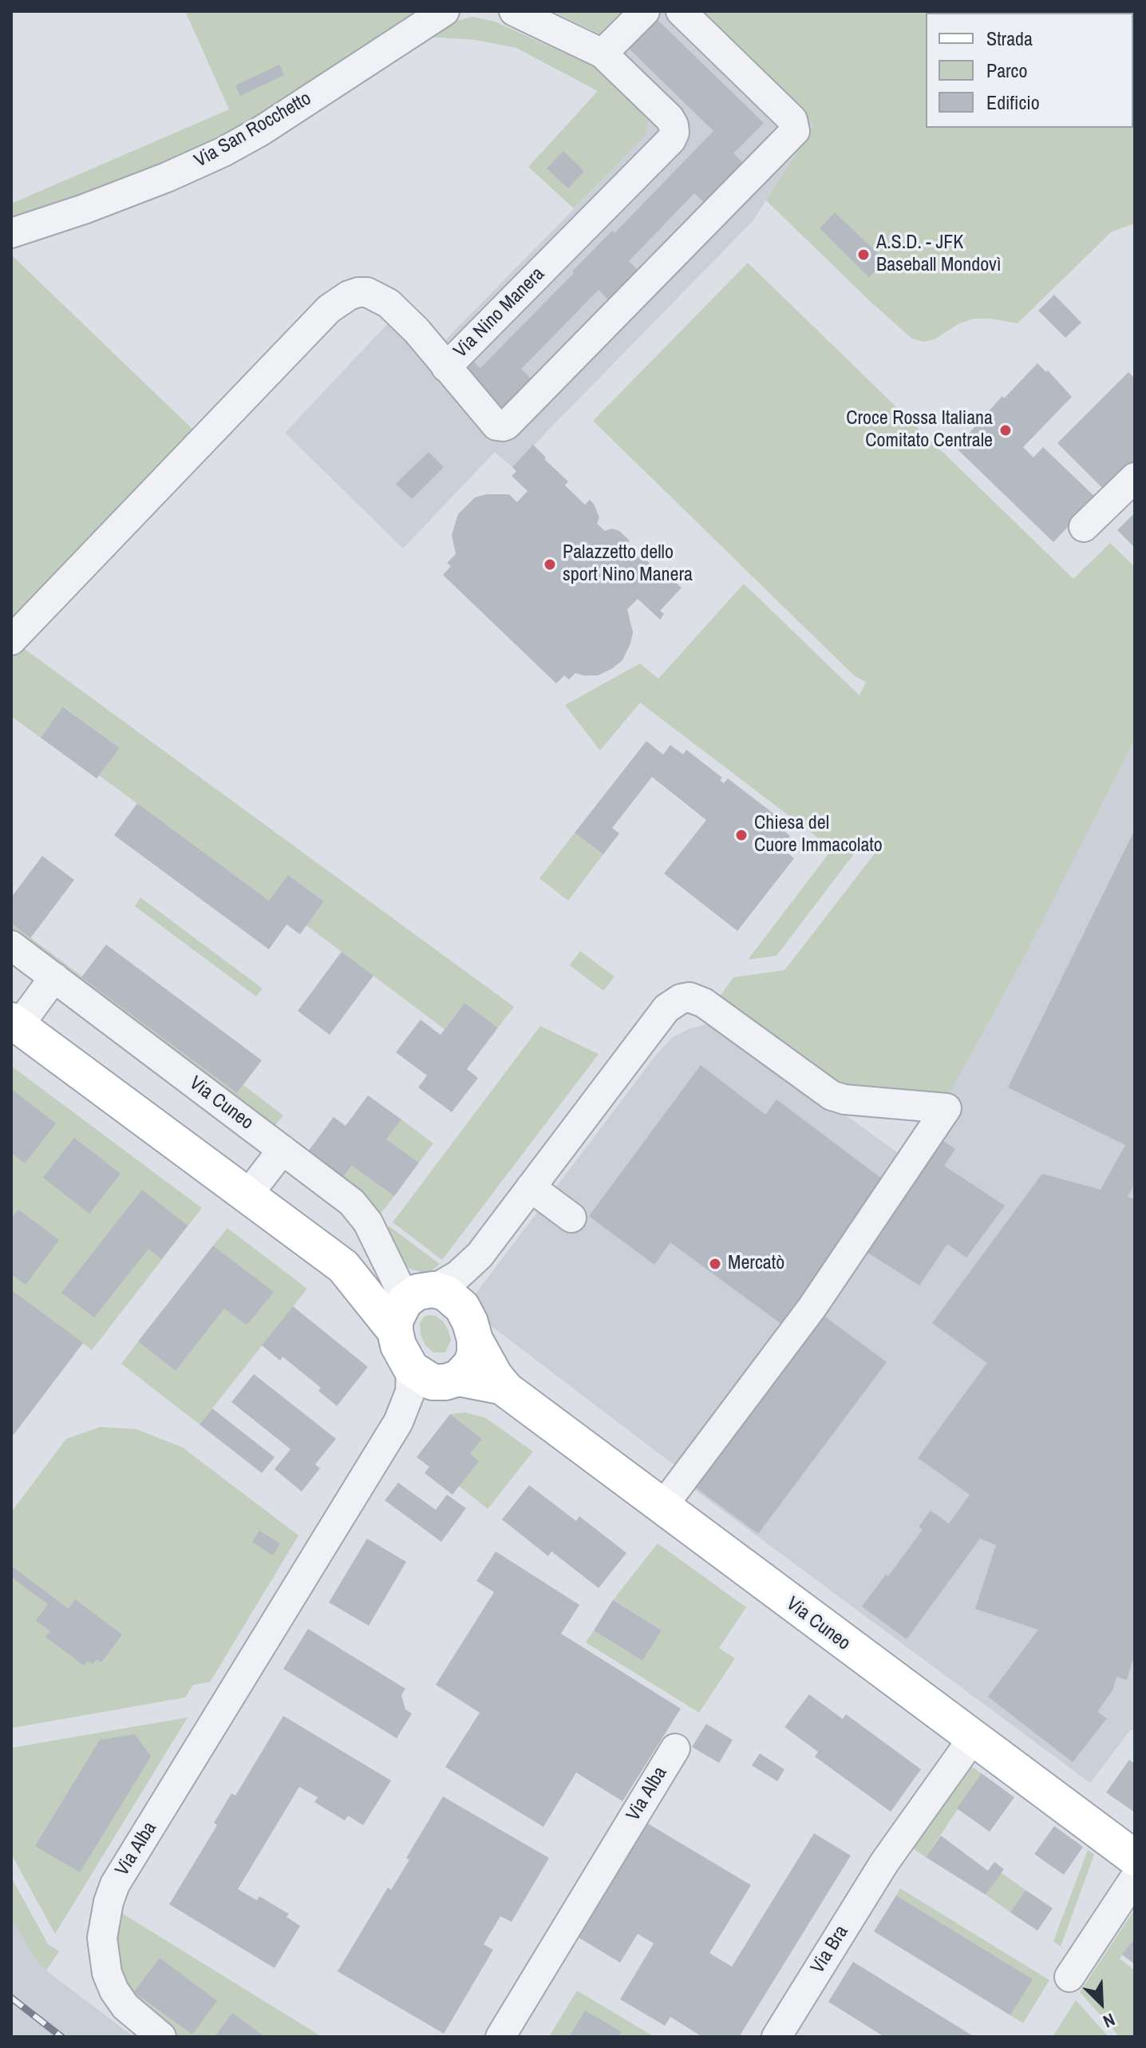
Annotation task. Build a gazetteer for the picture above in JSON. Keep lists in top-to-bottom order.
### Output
{
  "streets": {
    "main road": ["Via Cuneo"],
    "street": [
      "Via San Rocchetto",
      "Via Nino Manera",
      "Via Alba",
      "Via Bra"
    ]
  },
  "crossings": [
    ["Via Cuneo", "Via Alba"],
    ["Via Cuneo", "Via Bra"]
  ],
  "places": [
    "A.S.D. - JFK Baseball Mondovì",
    "Croce Rossa Italiana Comitato Centrale",
    "Palazzetto dello sport Nino Manera",
    "Chiesa del Cuore Immacolato",
    "Mercatò"
  ],
  "legend": ["Strada", "Parco", "Edificio"],
  "north": "bottom right"
}
